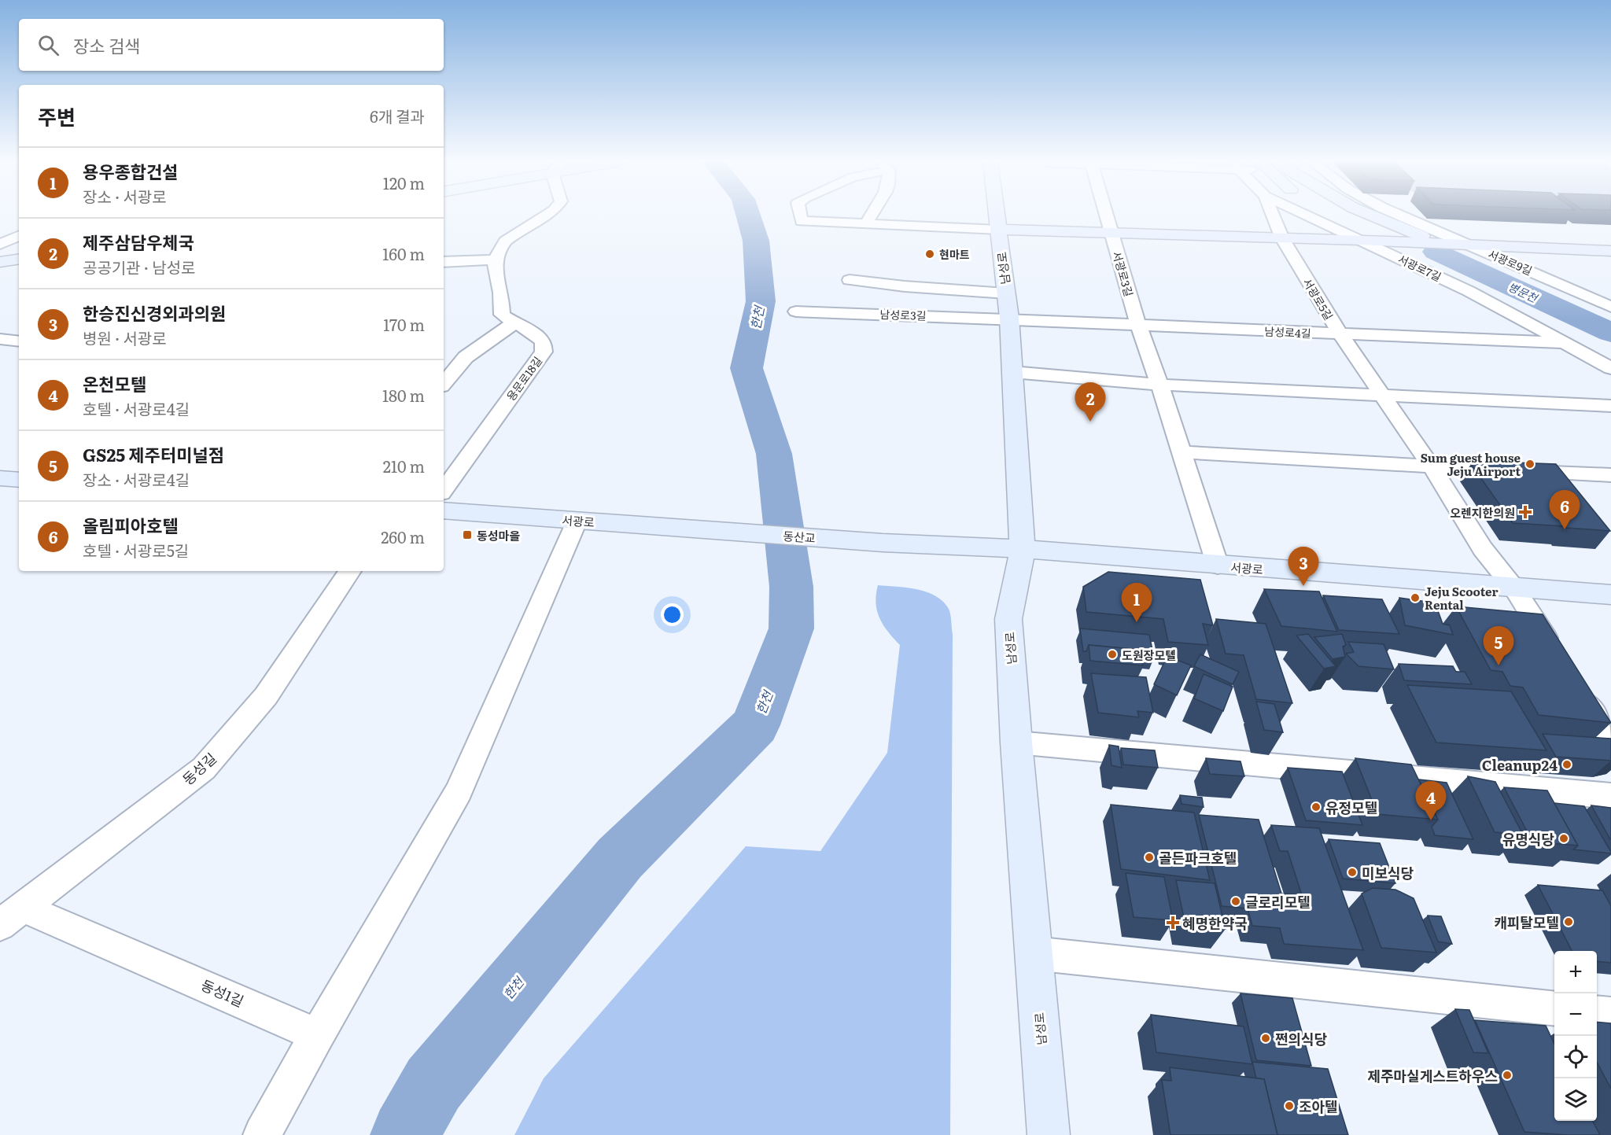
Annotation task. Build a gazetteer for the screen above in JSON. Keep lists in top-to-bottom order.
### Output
{
  "streets": {
    "main road": ["남성로", "서광로", "동산교"],
    "street": [
      "서광로9길",
      "서광로7길",
      "서광로3길",
      "서광로5길",
      "남성로3길",
      "남성로4길",
      "용문로18길",
      "동성길",
      "동성1길"
    ]
  },
  "crossings": [
    ["서광로7길", "남성로4길"],
    ["남성로", "남성로3길"],
    ["남성로", "남성로4길"],
    ["남성로", "서광로"],
    ["서광로3길", "남성로4길"],
    ["서광로3길", "서광로"],
    ["서광로5길", "남성로4길"],
    ["서광로5길", "서광로"],
    ["남성로3길", "남성로4길"],
    ["서광로", "동산교"],
    ["동성길", "동성1길"]
  ],
  "water": ["병문천", "한천"],
  "places": {
    "other": [
      "현마트",
      "Sum guest house Jeju Airport",
      "Jeju Scooter Rental",
      "도원장모텔",
      "Cleanup24",
      "유정모텔",
      "유명식당",
      "골든파크호텔",
      "미보식당",
      "글로리모텔",
      "캐피탈모텔",
      "쩐의식당",
      "제주마실게스트하우스",
      "조아텔"
    ],
    "health": ["오렌지한의원", "혜명한약국"],
    "transit": ["동성마을"]
  },
  "page": {
    "search": "장소 검색",
    "heading": ["주변", "6개 결과"],
    "list": [
      {
        "mark": "1",
        "name": "용우종합건설",
        "note": "장소 · 서광로",
        "value": "120 m"
      },
      {
        "mark": "2",
        "name": "제주삼담우체국",
        "note": "공공기관 · 남성로",
        "value": "160 m"
      },
      {
        "mark": "3",
        "name": "한승진신경외과의원",
        "note": "병원 · 서광로",
        "value": "170 m"
      },
      {
        "mark": "4",
        "name": "온천모텔",
        "note": "호텔 · 서광로4길",
        "value": "180 m"
      },
      {
        "mark": "5",
        "name": "GS25 제주터미널점",
        "note": "장소 · 서광로4길",
        "value": "210 m"
      },
      {
        "mark": "6",
        "name": "올림피아호텔",
        "note": "호텔 · 서광로5길",
        "value": "260 m"
      }
    ],
    "pins": [
      "2",
      "6",
      "3",
      "1",
      "5",
      "4"
    ],
    "map_buttons": ["+", "−"]
  }
}
